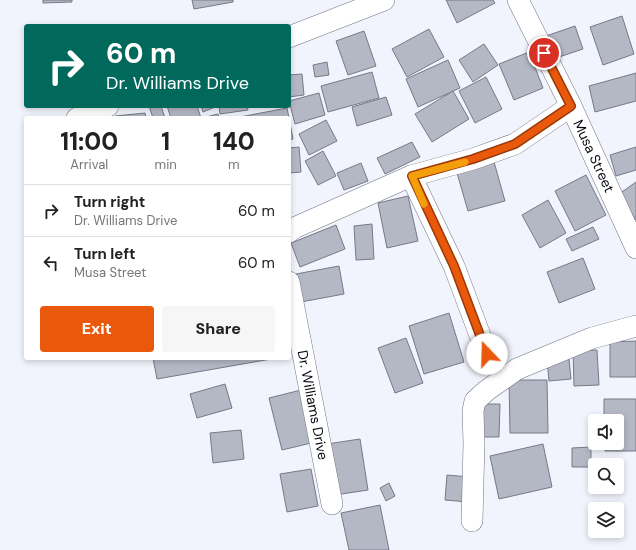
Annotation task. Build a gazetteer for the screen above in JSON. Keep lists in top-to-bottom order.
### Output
{
  "streets": {
    "street": ["Musa Street", "Dr. Williams Drive"]
  },
  "page": {
    "turn": ["60 m", "Dr. Williams Drive"],
    "eta": [
      "11:00",
      "Arrival",
      "1",
      "min",
      "140",
      "m"
    ],
    "list": [
      {
        "name": "Turn right",
        "note": "Dr. Williams Drive",
        "value": "60 m"
      },
      {
        "name": "Turn left",
        "note": "Musa Street",
        "value": "60 m"
      }
    ],
    "buttons": ["Exit", "Share"]
  }
}
